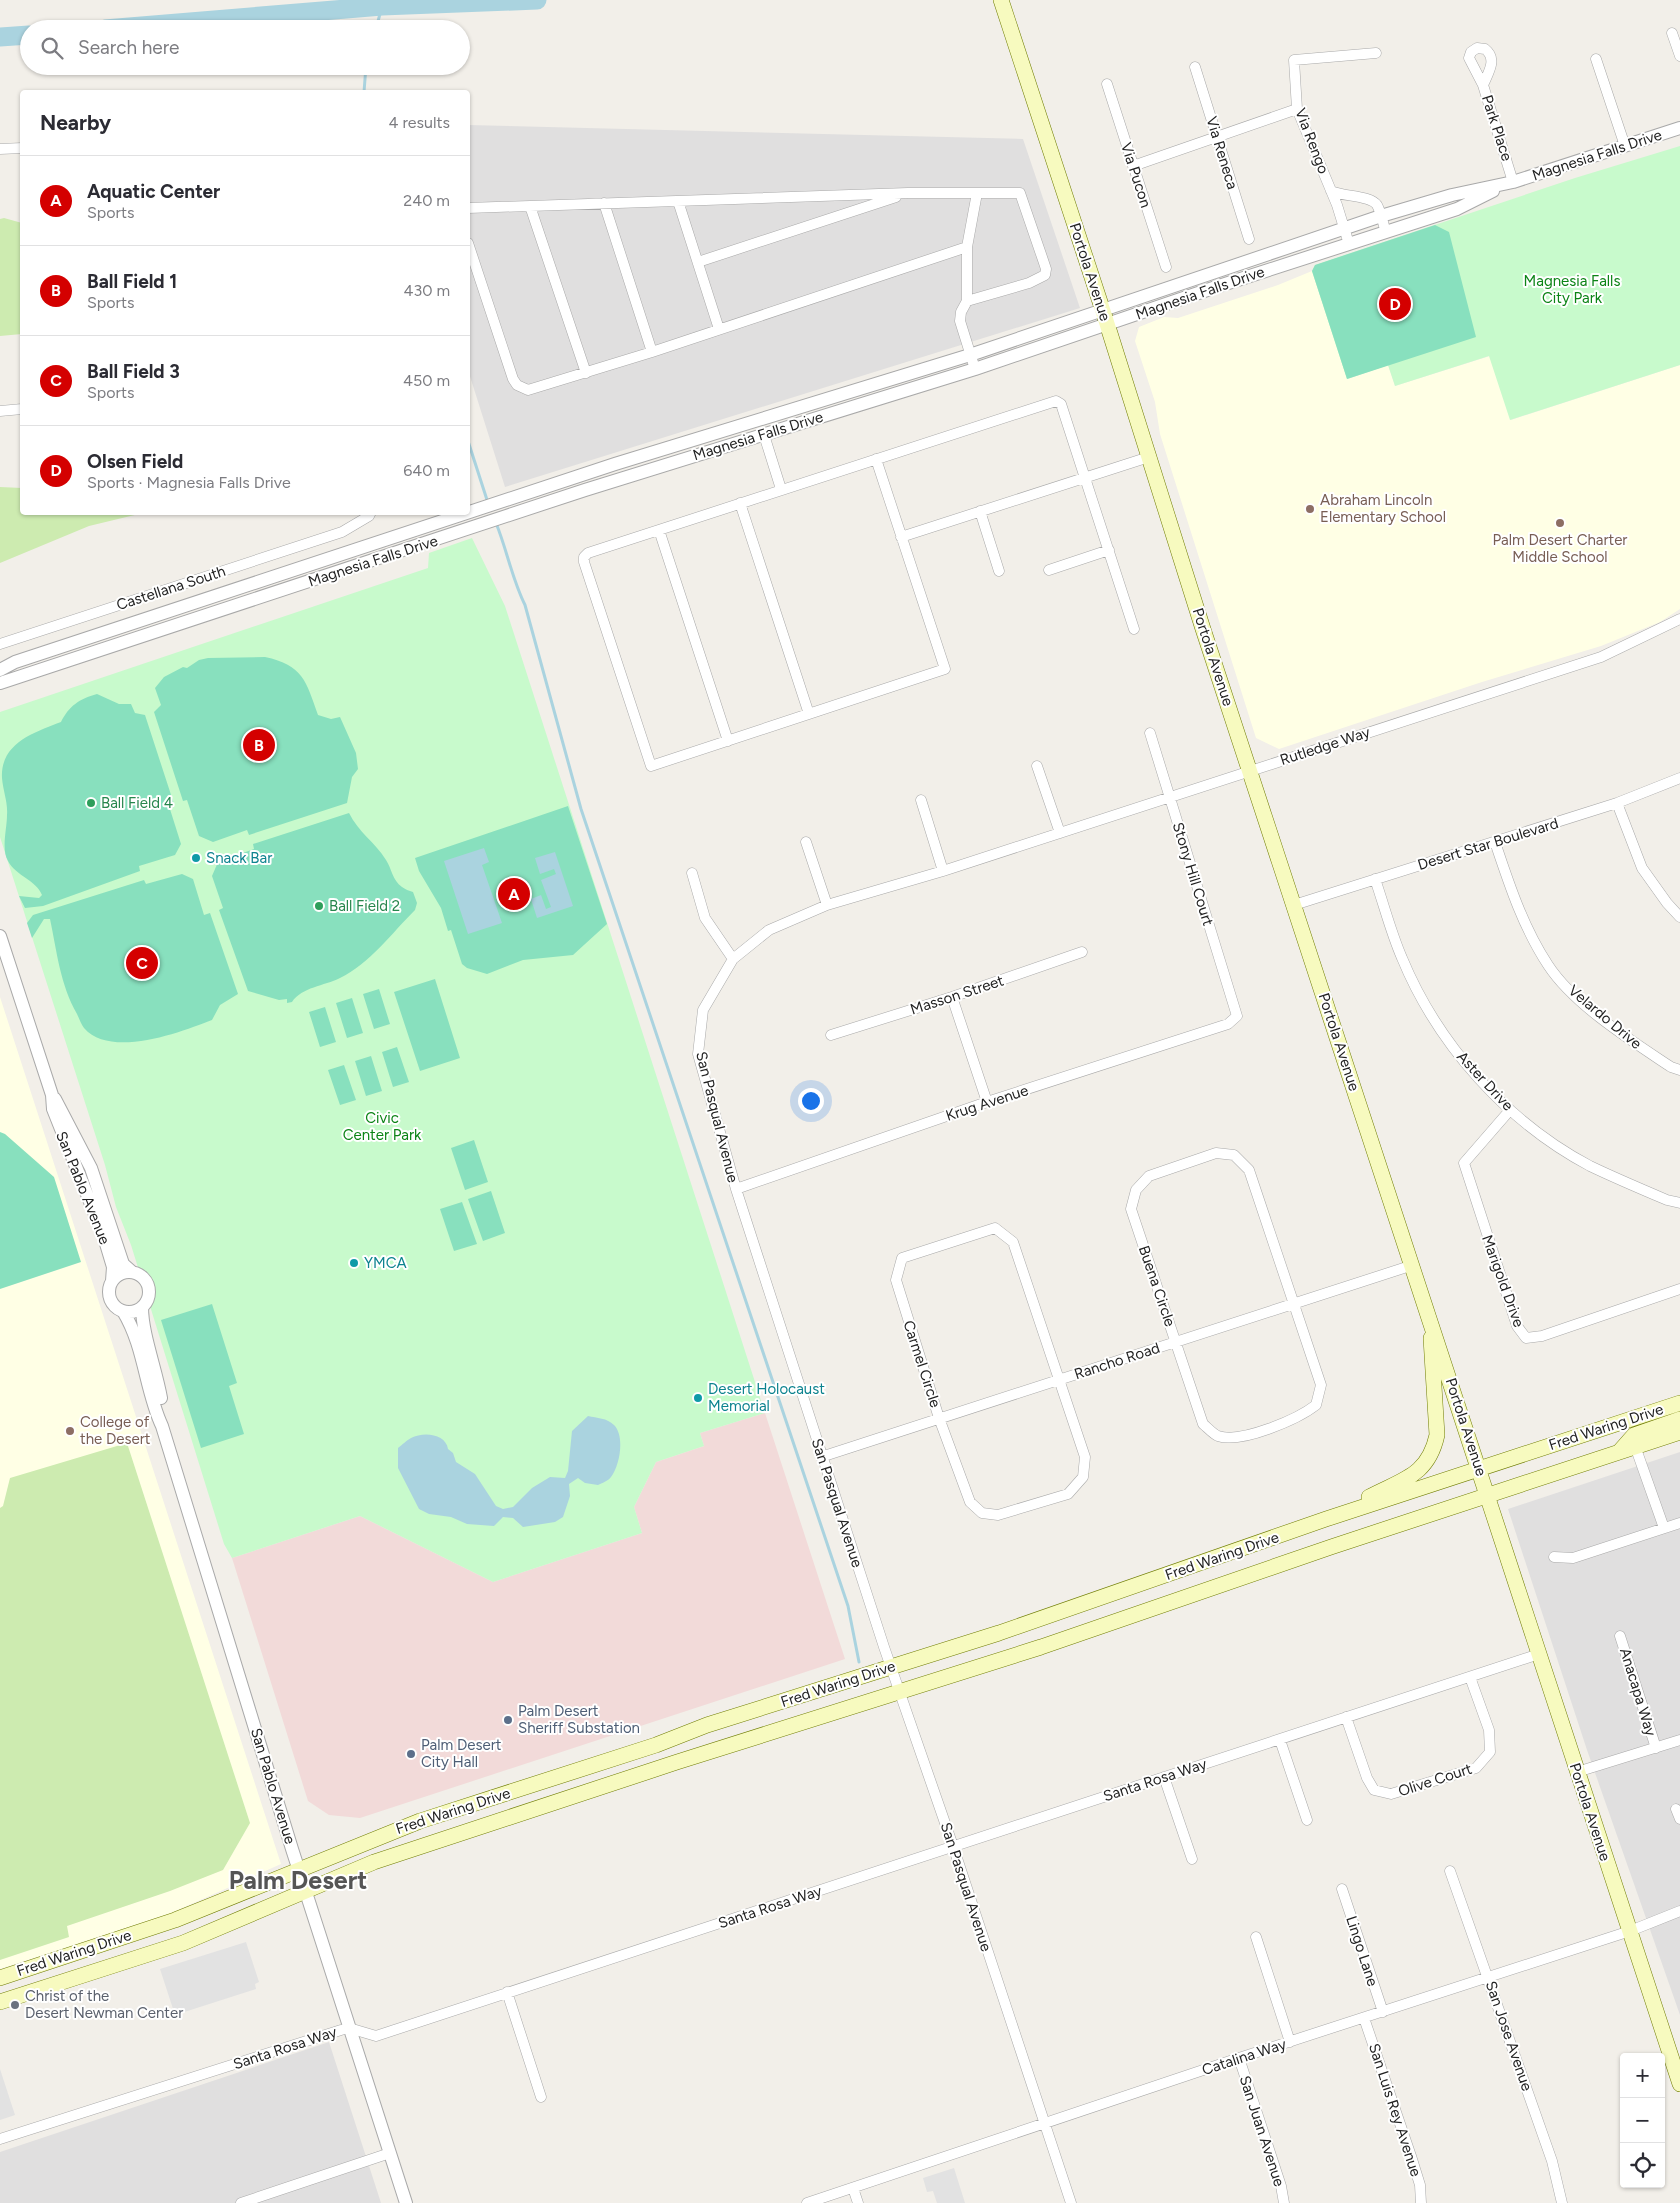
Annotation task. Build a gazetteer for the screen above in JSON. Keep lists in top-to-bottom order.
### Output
{
  "streets": {
    "main road": ["Portola Avenue", "Fred Waring Drive"],
    "street": [
      "Park Place",
      "Via Rengo",
      "Via Reneca",
      "Magnesia Falls Drive",
      "Via Pucon",
      "Castellana South",
      "Rutledge Way",
      "Desert Star Boulevard",
      "Stony Hill Court",
      "Masson Street",
      "Velardo Drive",
      "Aster Drive",
      "Krug Avenue",
      "San Pasqual Avenue",
      "San Pablo Avenue",
      "Marigold Drive",
      "Buena Circle",
      "Rancho Road",
      "Carmel Circle",
      "Anacapa Way",
      "Santa Rosa Way",
      "Olive Court",
      "Lingo Lane",
      "San Jose Avenue",
      "Catalina Way",
      "San Luis Rey Avenue",
      "San Juan Avenue"
    ]
  },
  "crossings": [
    ["Park Place", "Magnesia Falls Drive"],
    ["Via Rengo", "Magnesia Falls Drive"],
    ["Magnesia Falls Drive", "Portola Avenue"],
    ["Portola Avenue", "Rutledge Way"],
    ["Portola Avenue", "Desert Star Boulevard"],
    ["Portola Avenue", "Rancho Road"],
    ["Portola Avenue", "Fred Waring Drive"],
    ["Portola Avenue", "Santa Rosa Way"],
    ["Portola Avenue", "Catalina Way"],
    ["Rutledge Way", "Stony Hill Court"],
    ["Rutledge Way", "San Pasqual Avenue"],
    ["Desert Star Boulevard", "Velardo Drive"],
    ["Desert Star Boulevard", "Aster Drive"],
    ["Stony Hill Court", "Krug Avenue"],
    ["Aster Drive", "Marigold Drive"],
    ["Krug Avenue", "San Pasqual Avenue"],
    ["San Pasqual Avenue", "Rancho Road"],
    ["San Pasqual Avenue", "Fred Waring Drive"],
    ["San Pasqual Avenue", "Santa Rosa Way"],
    ["San Pasqual Avenue", "Catalina Way"],
    ["San Pablo Avenue", "Fred Waring Drive"],
    ["San Pablo Avenue", "Santa Rosa Way"],
    ["Buena Circle", "Rancho Road"],
    ["Rancho Road", "Carmel Circle"],
    ["Santa Rosa Way", "Olive Court"],
    ["Lingo Lane", "Catalina Way"],
    ["San Jose Avenue", "Catalina Way"],
    ["Catalina Way", "San Luis Rey Avenue"],
    ["Catalina Way", "San Juan Avenue"]
  ],
  "districts": ["Palm Desert"],
  "parks": ["Magnesia Falls City Park", "Civic Center Park"],
  "places": [
    "Abraham Lincoln Elementary School",
    "Palm Desert Charter Middle School",
    "Ball Field 4",
    "Snack Bar",
    "Ball Field 2",
    "YMCA",
    "Desert Holocaust Memorial",
    "College of the Desert",
    "Palm Desert Sheriff Substation",
    "Palm Desert City Hall",
    "Christ of the Desert Newman Center"
  ],
  "page": {
    "search": "Search here",
    "heading": ["Nearby", "4 results"],
    "list": [
      {
        "mark": "A",
        "name": "Aquatic Center",
        "note": "Sports",
        "value": "240 m"
      },
      {
        "mark": "B",
        "name": "Ball Field 1",
        "note": "Sports",
        "value": "430 m"
      },
      {
        "mark": "C",
        "name": "Ball Field 3",
        "note": "Sports",
        "value": "450 m"
      },
      {
        "mark": "D",
        "name": "Olsen Field",
        "note": "Sports · Magnesia Falls Drive",
        "value": "640 m"
      }
    ],
    "pins": [
      "D",
      "B",
      "A",
      "C"
    ],
    "map_buttons": ["+", "−"]
  }
}
